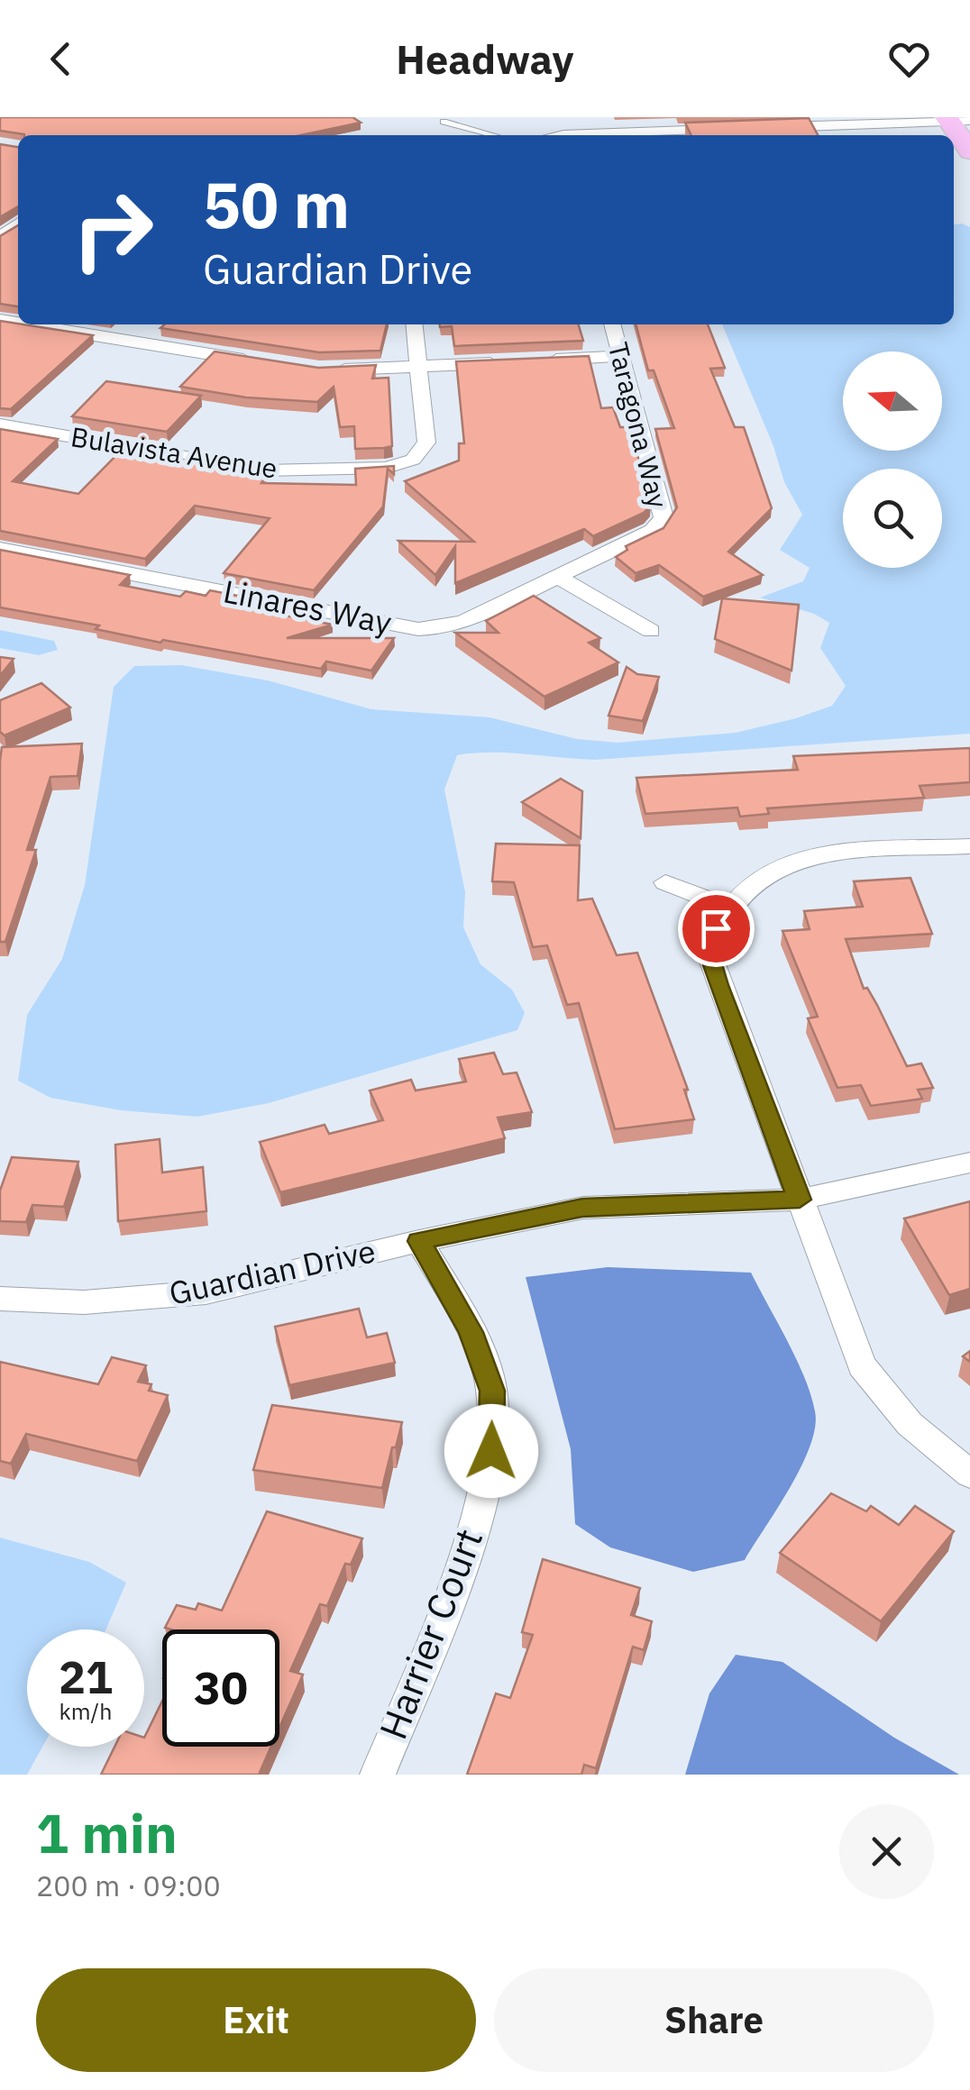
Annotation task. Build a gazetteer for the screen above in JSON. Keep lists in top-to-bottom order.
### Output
{
  "streets": {
    "street": [
      "Taragona Way",
      "Bulavista Avenue",
      "Linares Way",
      "Guardian Drive",
      "Harrier Court"
    ]
  },
  "crossings": [
    ["Taragona Way", "Linares Way"],
    ["Guardian Drive", "Harrier Court"]
  ],
  "north": "left",
  "page": {
    "header": "Headway",
    "turn": ["50 m", "Guardian Drive"],
    "speed": "21 km/h",
    "limit": "30",
    "heading": ["1 min", "200 m · 09:00"],
    "buttons": ["Exit", "Share"]
  }
}
